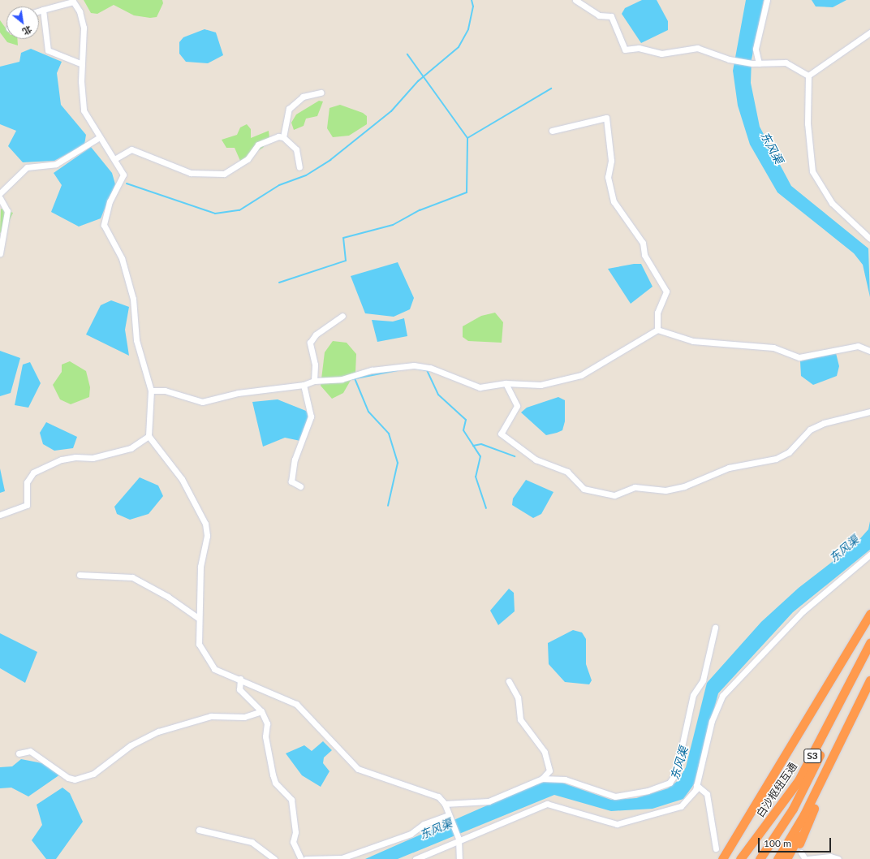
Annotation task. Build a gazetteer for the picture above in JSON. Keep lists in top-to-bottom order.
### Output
{
  "streets": {
    "highway": ["S3", "白沙枢纽互通"]
  },
  "water": ["东风渠"],
  "scale_bar": "100 m",
  "north": "bottom right"
}
